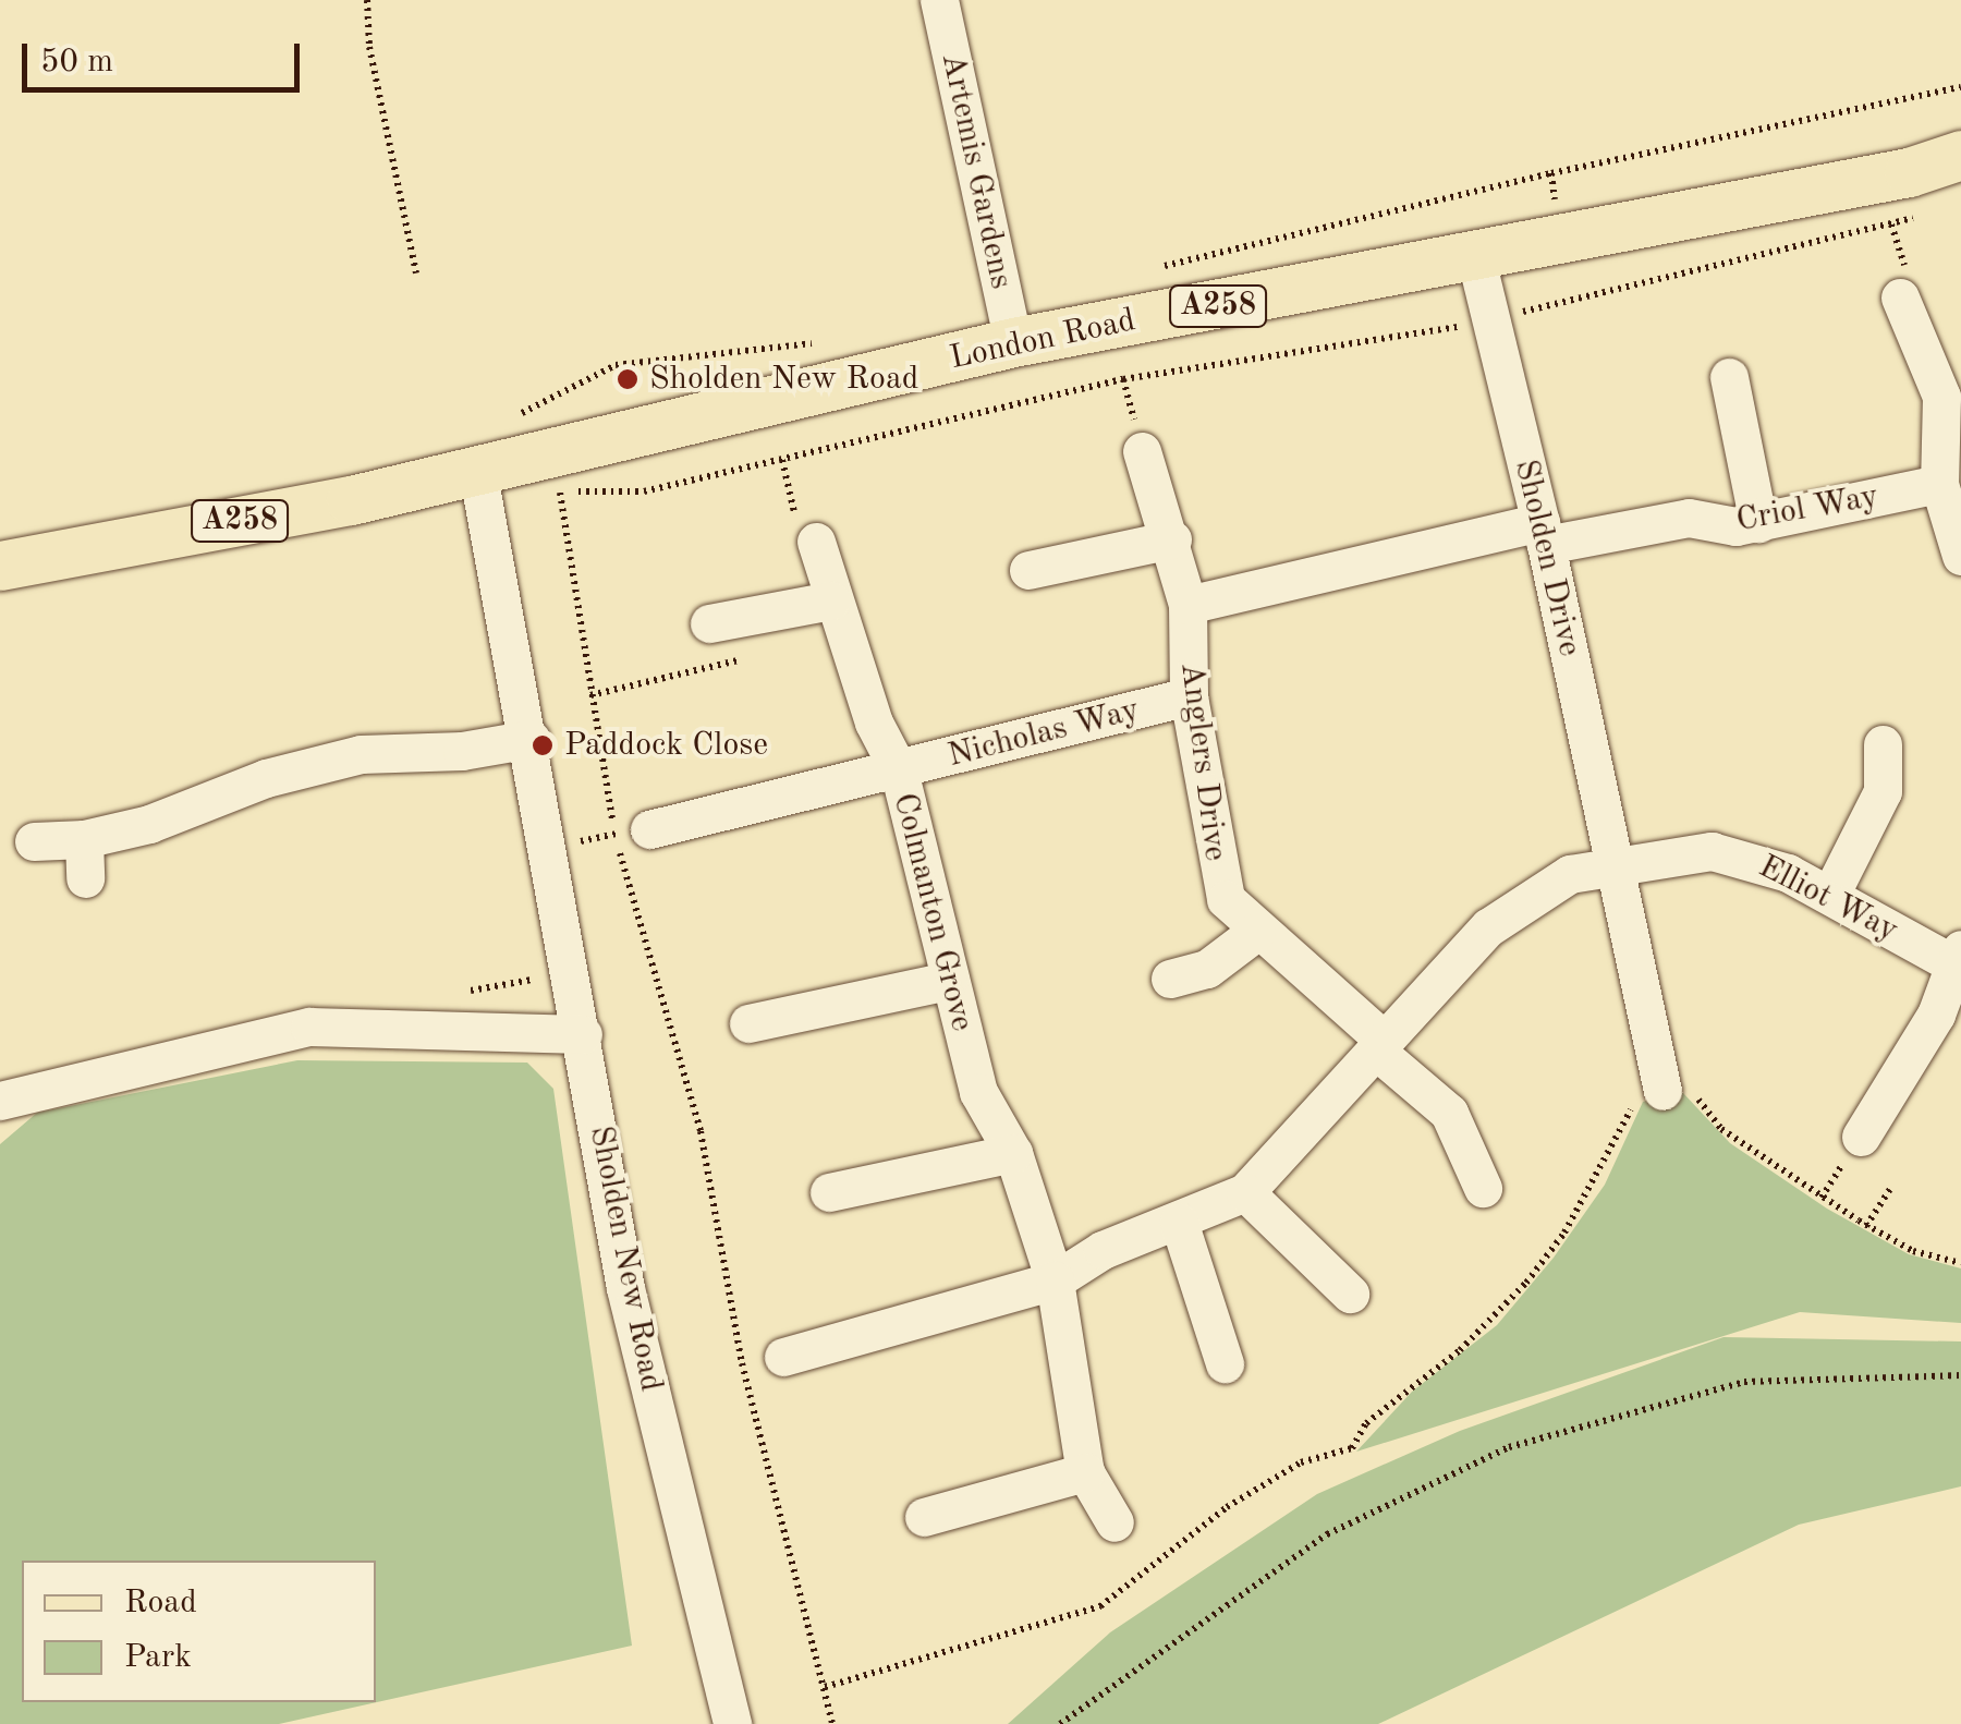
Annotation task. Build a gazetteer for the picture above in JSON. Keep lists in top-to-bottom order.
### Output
{
  "streets": {
    "main road": ["A258", "London Road"],
    "street": [
      "Artemis Gardens",
      "Criol Way",
      "Sholden Drive",
      "Nicholas Way",
      "Anglers Drive",
      "Elliot Way",
      "Colmanton Grove",
      "Sholden New Road"
    ]
  },
  "crossings": [
    ["Artemis Gardens", "London Road"],
    ["London Road", "Sholden Drive"],
    ["London Road", "Sholden New Road"],
    ["Criol Way", "Sholden Drive"],
    ["Sholden Drive", "Elliot Way"],
    ["Nicholas Way", "Anglers Drive"],
    ["Nicholas Way", "Colmanton Grove"]
  ],
  "places": ["Sholden New Road", "Paddock Close"],
  "legend": ["Road", "Park"],
  "scale_bar": "50 m"
}
